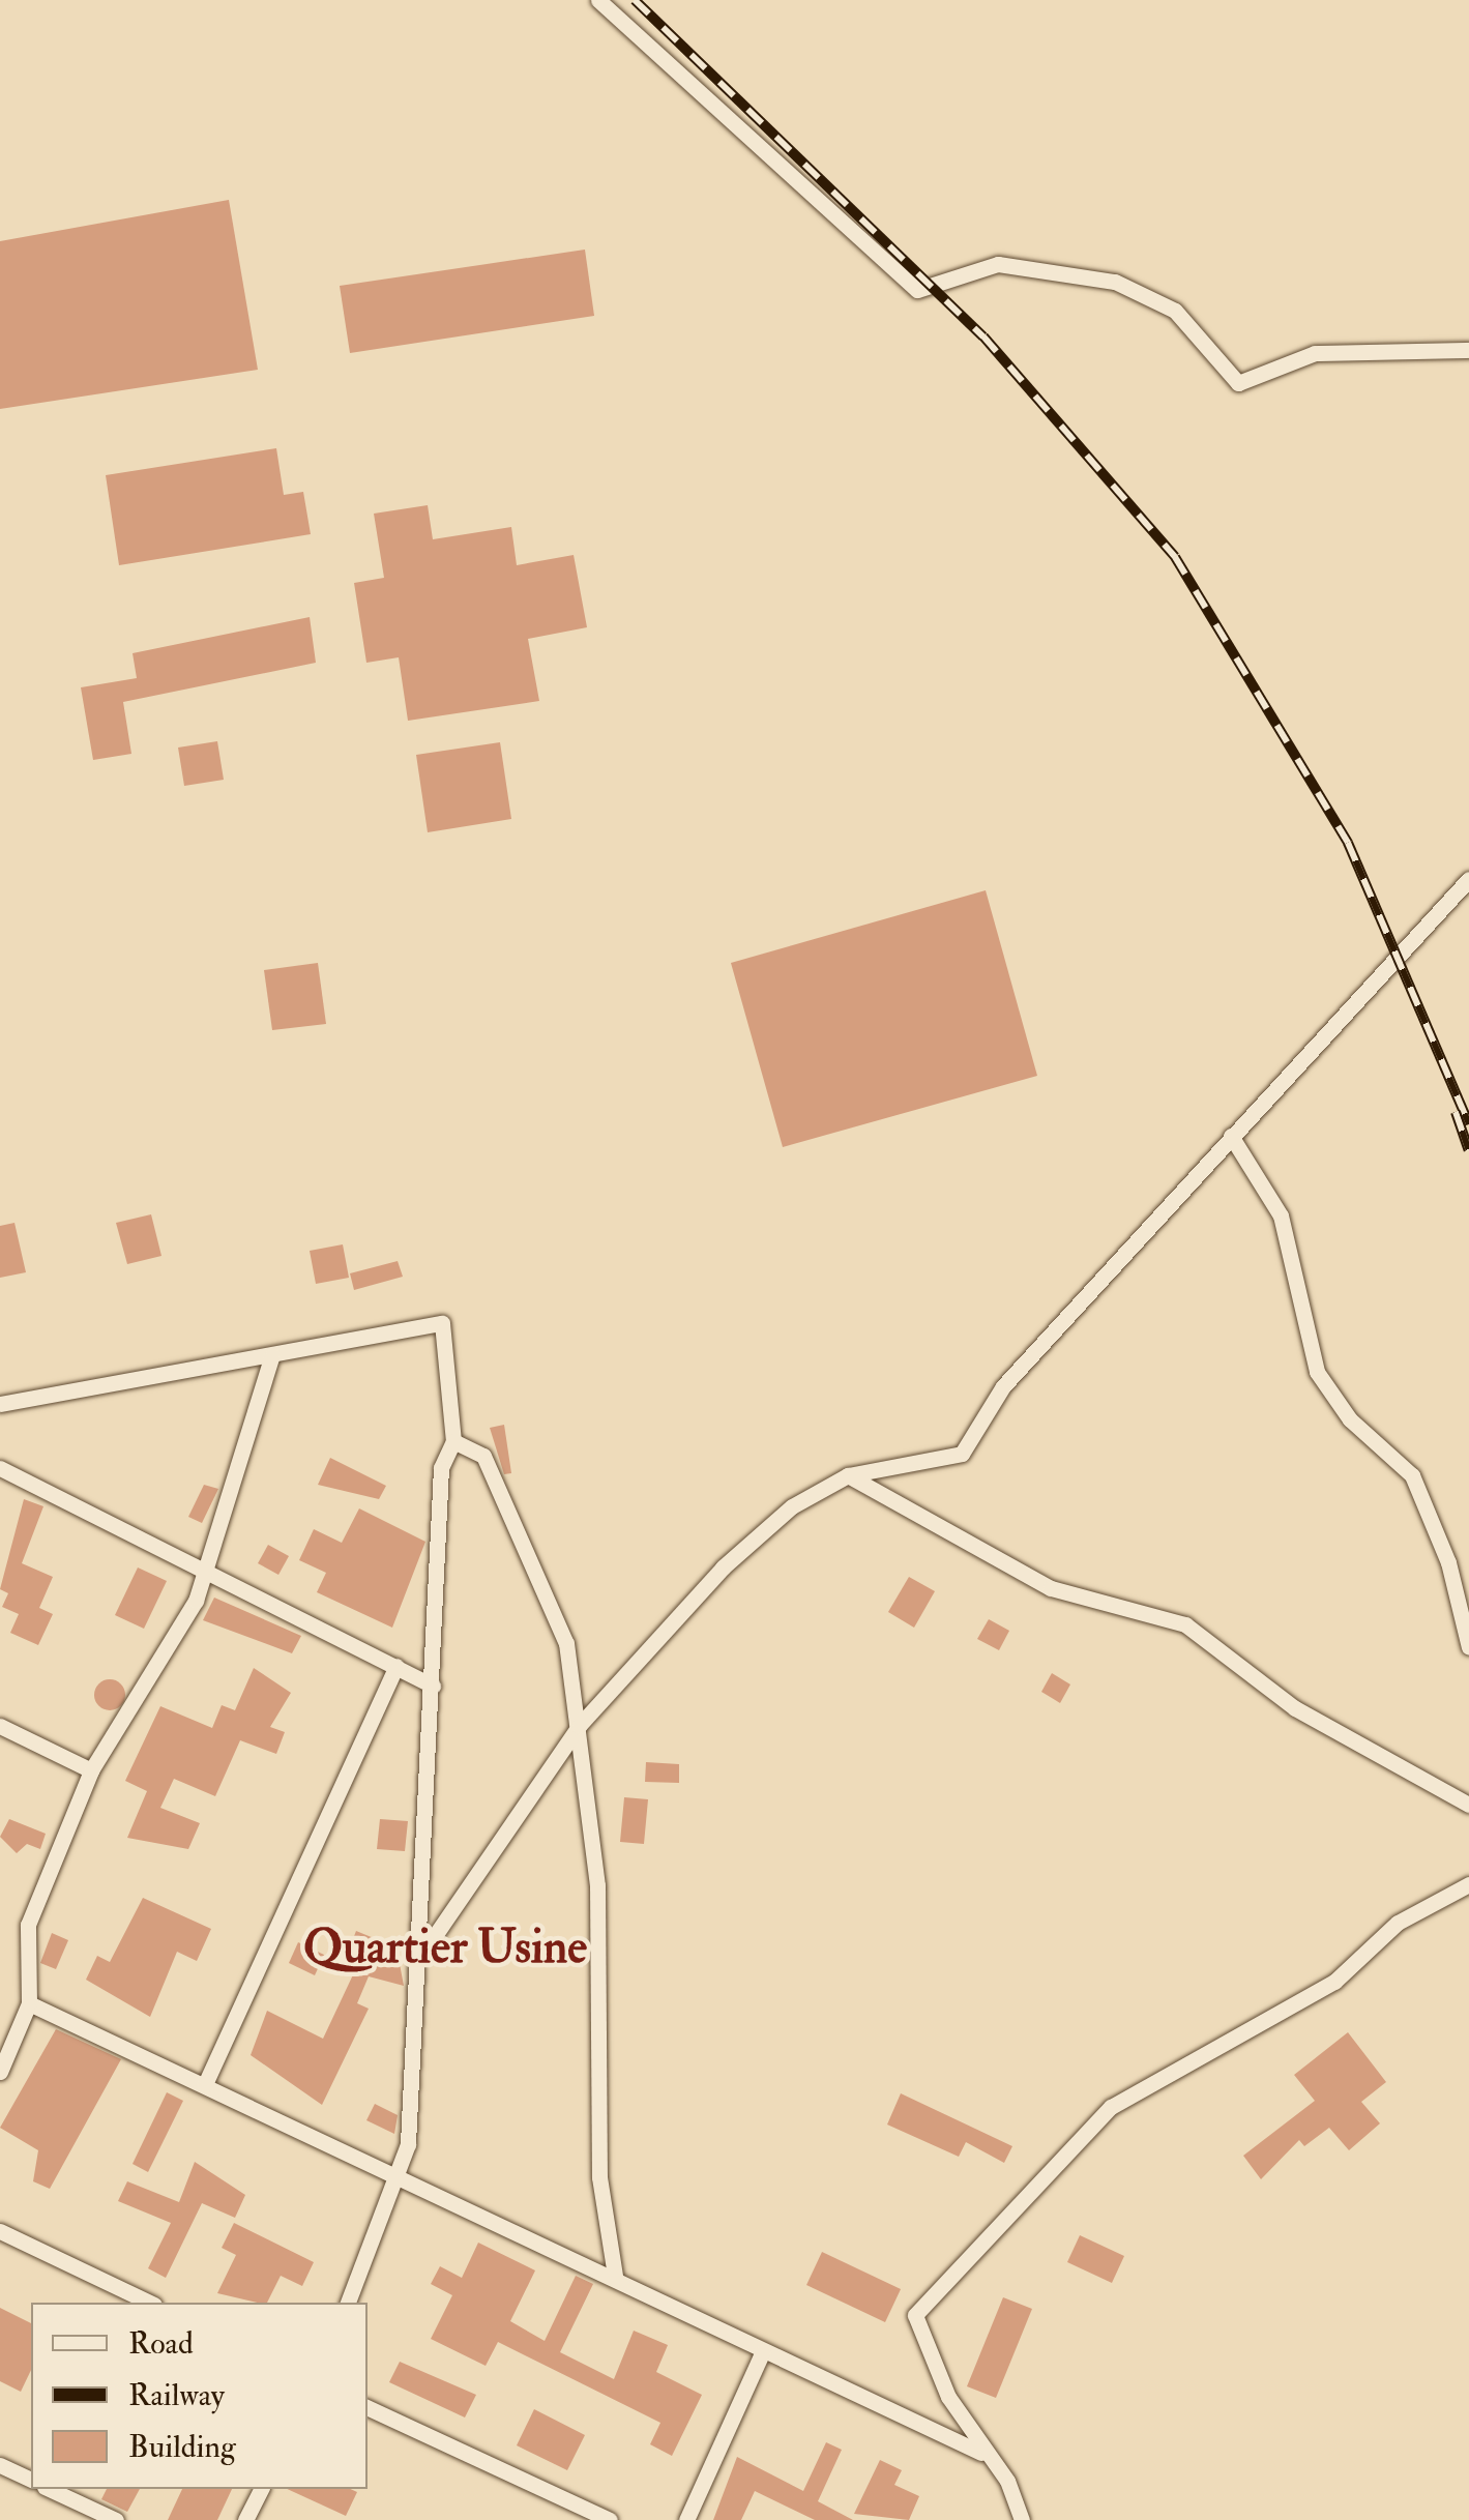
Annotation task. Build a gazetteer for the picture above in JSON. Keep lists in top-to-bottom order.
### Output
{
  "districts": ["Quartier Usine"],
  "legend": ["Road", "Railway", "Building"]
}
